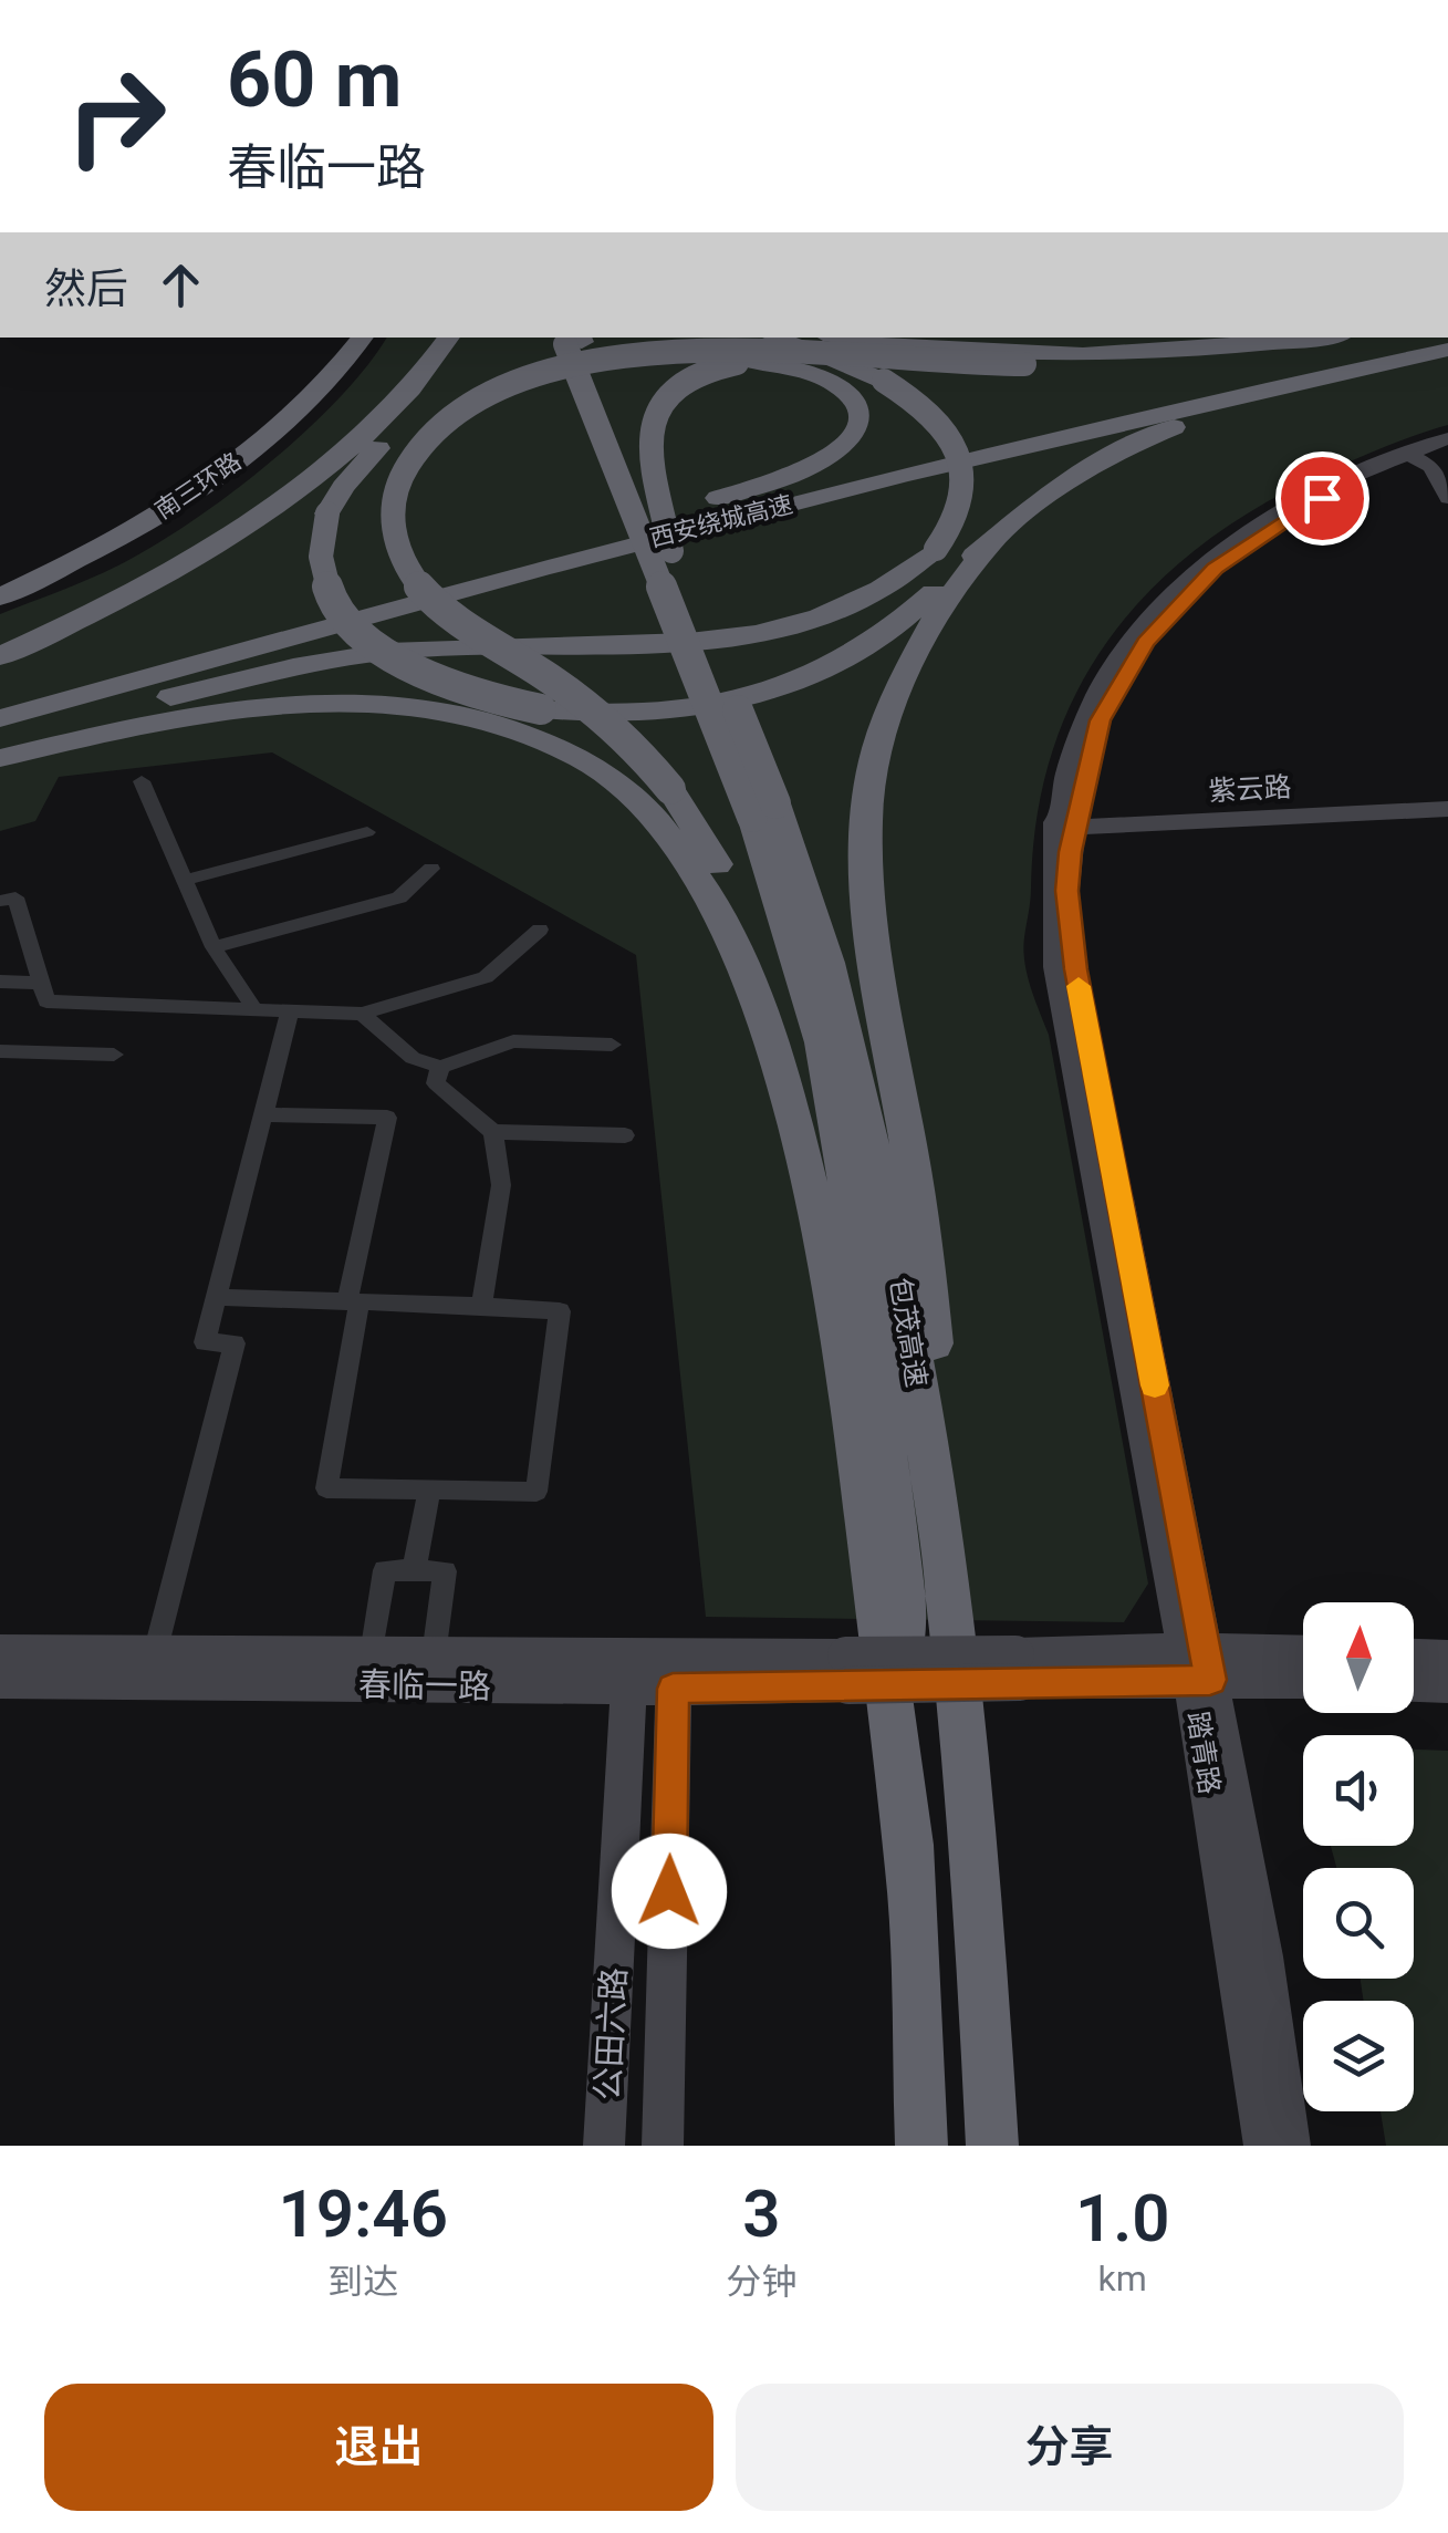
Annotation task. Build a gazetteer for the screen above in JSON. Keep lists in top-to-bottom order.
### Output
{
  "streets": {
    "highway": ["南三环路", "西安绕城高速", "包茂高速"],
    "street": [
      "紫云路",
      "春临一路",
      "踏青路",
      "公田六路"
    ]
  },
  "crossings": [
    ["紫云路", "踏青路"],
    ["春临一路", "踏青路"],
    ["春临一路", "公田六路"]
  ],
  "north": "top",
  "page": {
    "turn": ["60 m", "春临一路"],
    "then": "然后",
    "eta": [
      "19:46",
      "到达",
      "3",
      "分钟",
      "1.0",
      "km"
    ],
    "buttons": ["退出", "分享"]
  }
}
